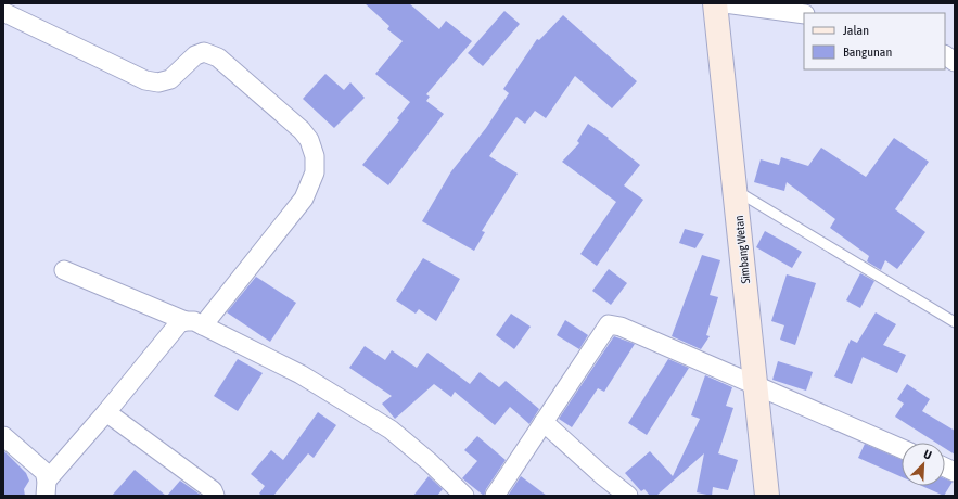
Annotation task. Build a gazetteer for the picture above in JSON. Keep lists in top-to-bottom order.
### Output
{
  "streets": {
    "street": ["Simbang Wetan"]
  },
  "legend": ["Jalan", "Bangunan"],
  "north": "top right"
}
